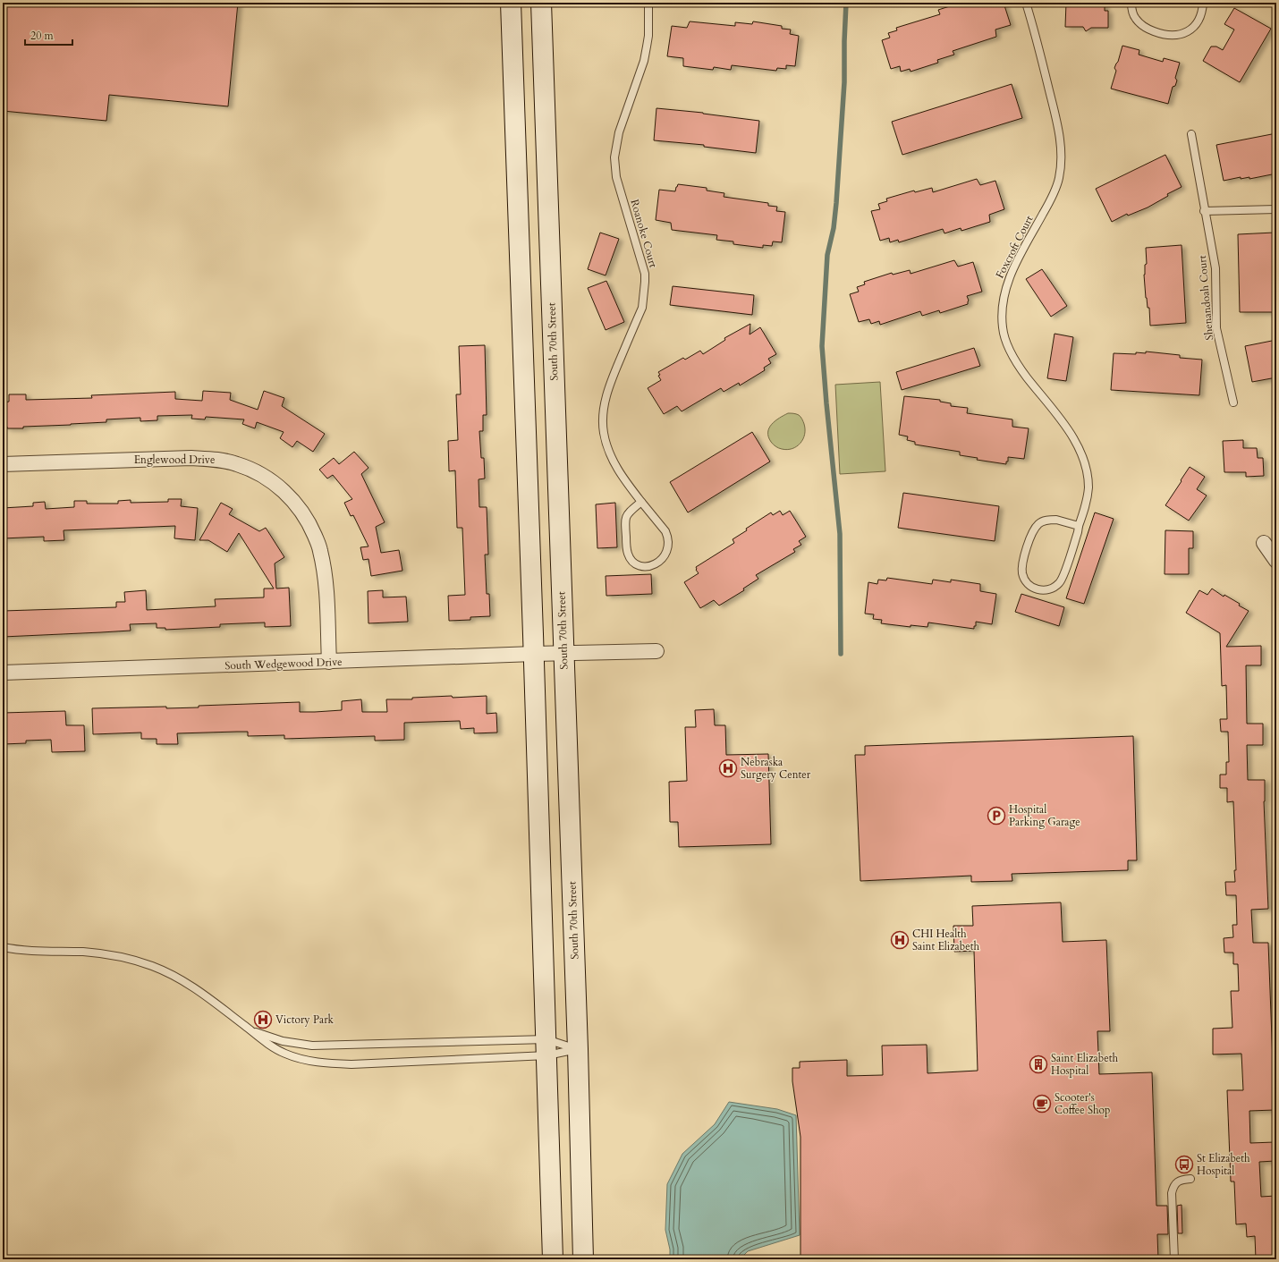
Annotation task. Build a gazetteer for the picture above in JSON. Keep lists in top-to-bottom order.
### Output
{
  "streets": {
    "main road": ["South 70th Street"],
    "street": ["Englewood Drive", "South Wedgewood Drive"],
    "lane": ["Roanoke Court", "Foxcroft Court", "Shenandoah Court"]
  },
  "crossings": [
    ["South 70th Street", "South Wedgewood Drive"],
    ["Englewood Drive", "South Wedgewood Drive"]
  ],
  "places": {
    "hospital": ["Nebraska Surgery Center", "CHI Health Saint Elizabeth", "Victory Park"],
    "parking": ["Hospital Parking Garage"],
    "building": ["Saint Elizabeth Hospital"],
    "cafe": ["Scooter's Coffee Shop"],
    "bus stop": ["St Elizabeth Hospital"]
  },
  "scale_bar": "20 m"
}
